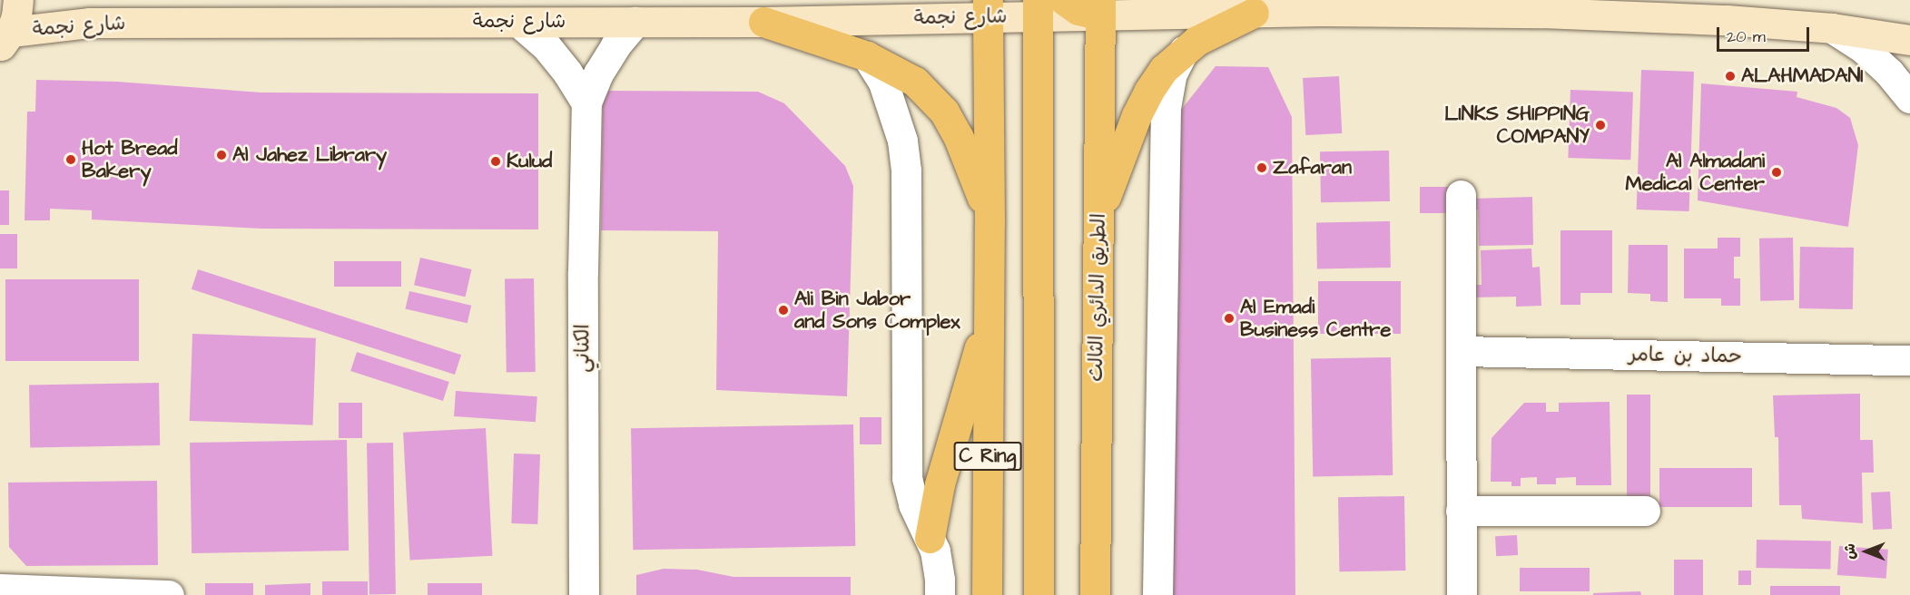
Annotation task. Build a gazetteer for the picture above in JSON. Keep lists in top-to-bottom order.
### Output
{
  "streets": {
    "highway": ["الطريق الدائري الثالث", "C Ring"],
    "main road": ["شارع نجمة"],
    "street": ["الكناني", "حماد بن عامر"]
  },
  "crossings": [
    ["شارع نجمة", "الطريق الدائري الثالث"],
    ["شارع نجمة", "الكناني"],
    ["شارع نجمة", "C Ring"]
  ],
  "places": [
    "ALAHMADANI",
    "LINKS SHIPPING COMPANY",
    "Al Jahez Library",
    "Hot Bread Bakery",
    "Kulud",
    "Zafaran",
    "Al Almadani Medical Center",
    "Ali Bin Jabor and Sons Complex",
    "Al Emadi Business Centre"
  ],
  "scale_bar": "20 m",
  "north": "left"
}
